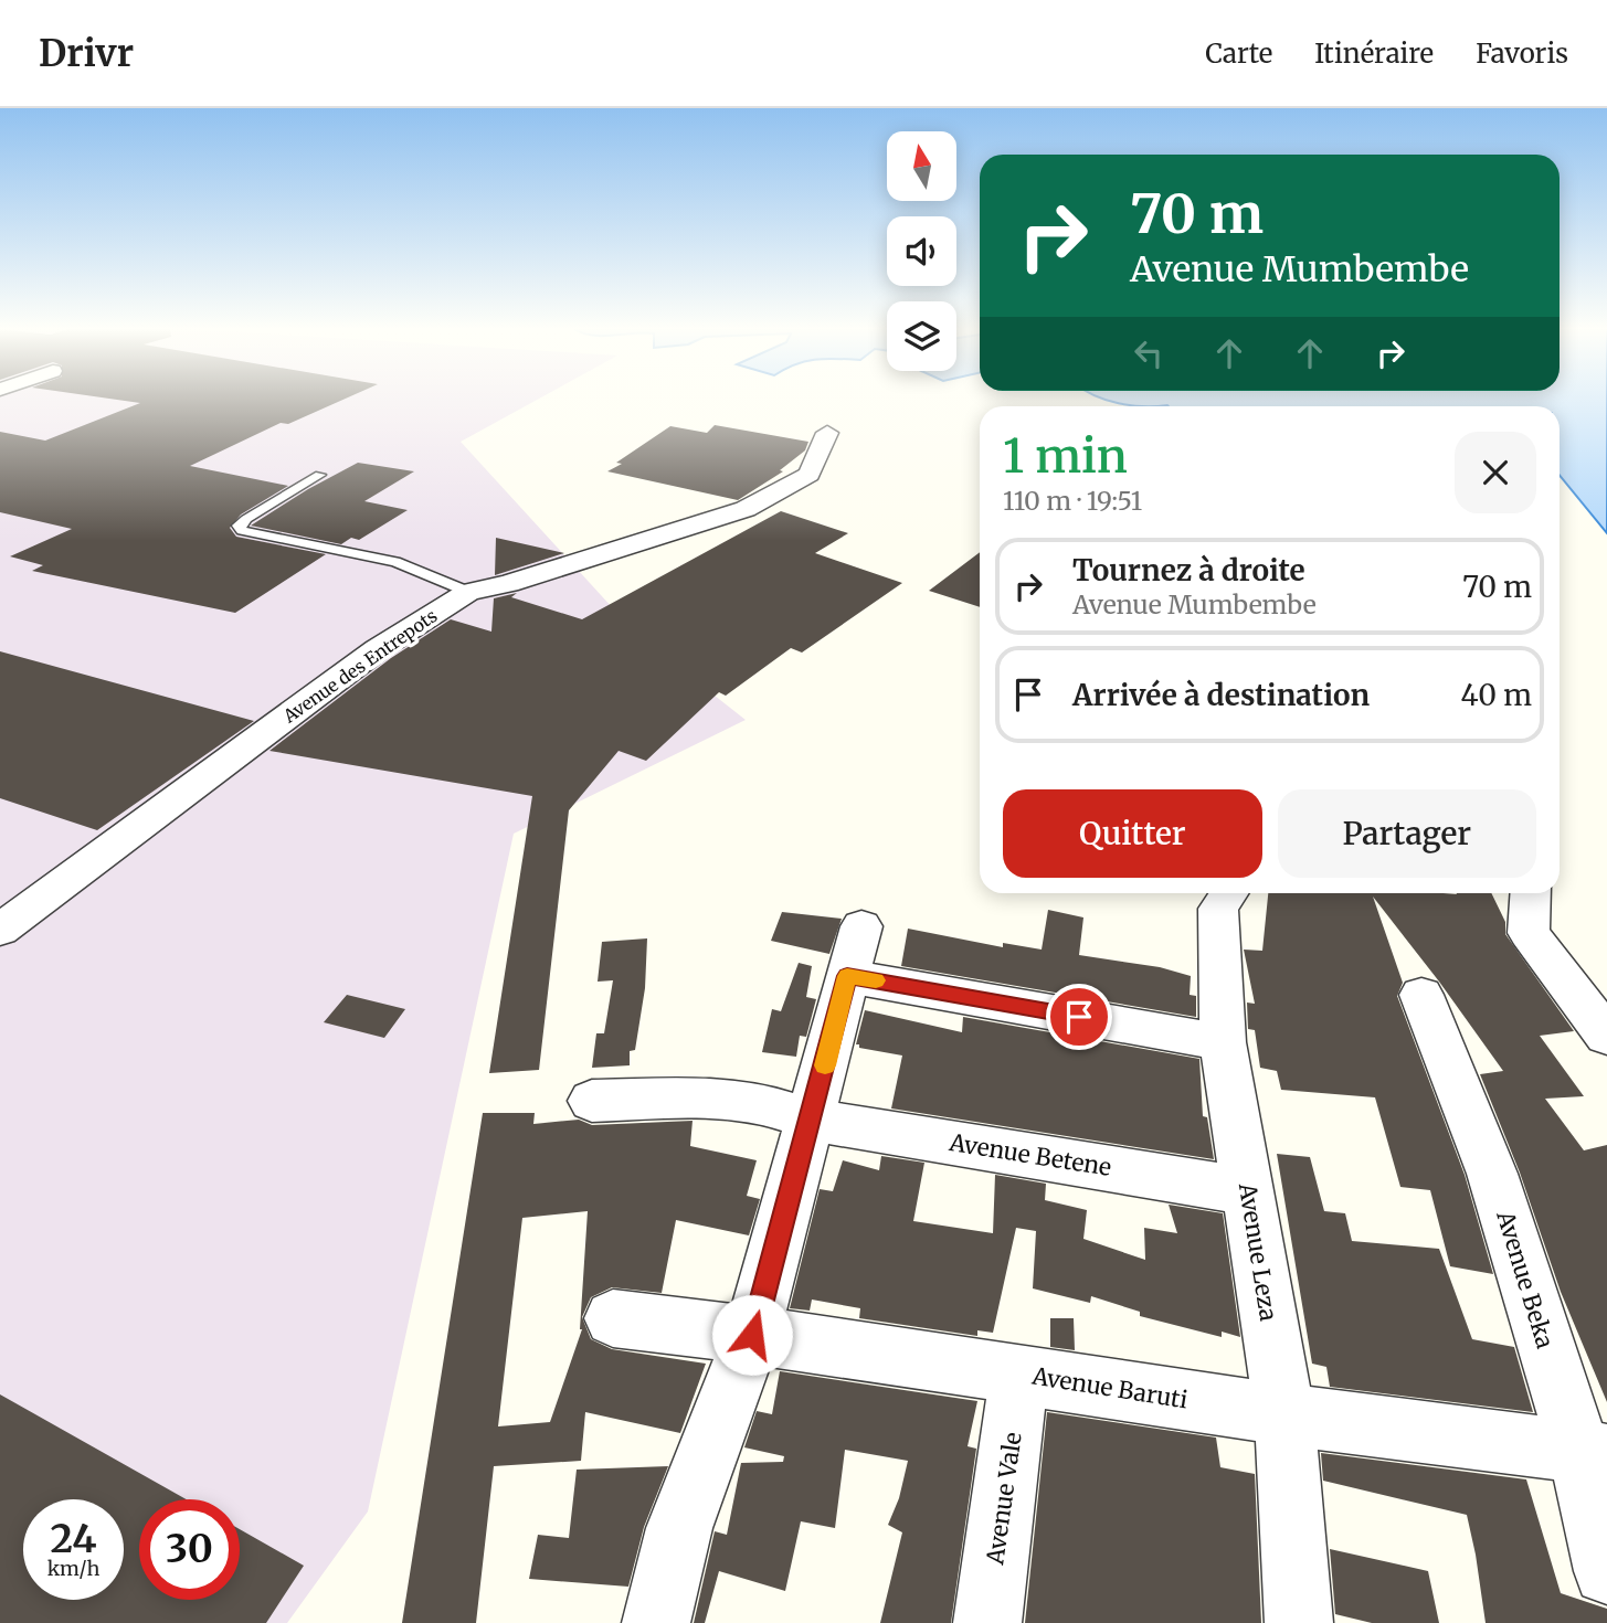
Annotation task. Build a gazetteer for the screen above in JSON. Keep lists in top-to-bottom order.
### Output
{
  "streets": {
    "street": [
      "Avenue des Entrepots",
      "Avenue Betene",
      "Avenue Leza",
      "Avenue Beka",
      "Avenue Baruti",
      "Avenue Vale"
    ]
  },
  "crossings": [
    ["Avenue Betene", "Avenue Leza"],
    ["Avenue Leza", "Avenue Baruti"],
    ["Avenue Beka", "Avenue Baruti"],
    ["Avenue Baruti", "Avenue Vale"]
  ],
  "north": "top",
  "page": {
    "header": "Drivr",
    "nav": ["Carte", "Itinéraire", "Favoris"],
    "turn": ["70 m", "Avenue Mumbembe"],
    "heading": ["1 min", "110 m · 19:51"],
    "list": [
      {
        "name": "Tournez à droite",
        "note": "Avenue Mumbembe",
        "value": "70 m"
      },
      {
        "name": "Arrivée à destination",
        "value": "40 m"
      }
    ],
    "buttons": ["Quitter", "Partager"],
    "speed": "24 km/h",
    "limit": "30"
  }
}
